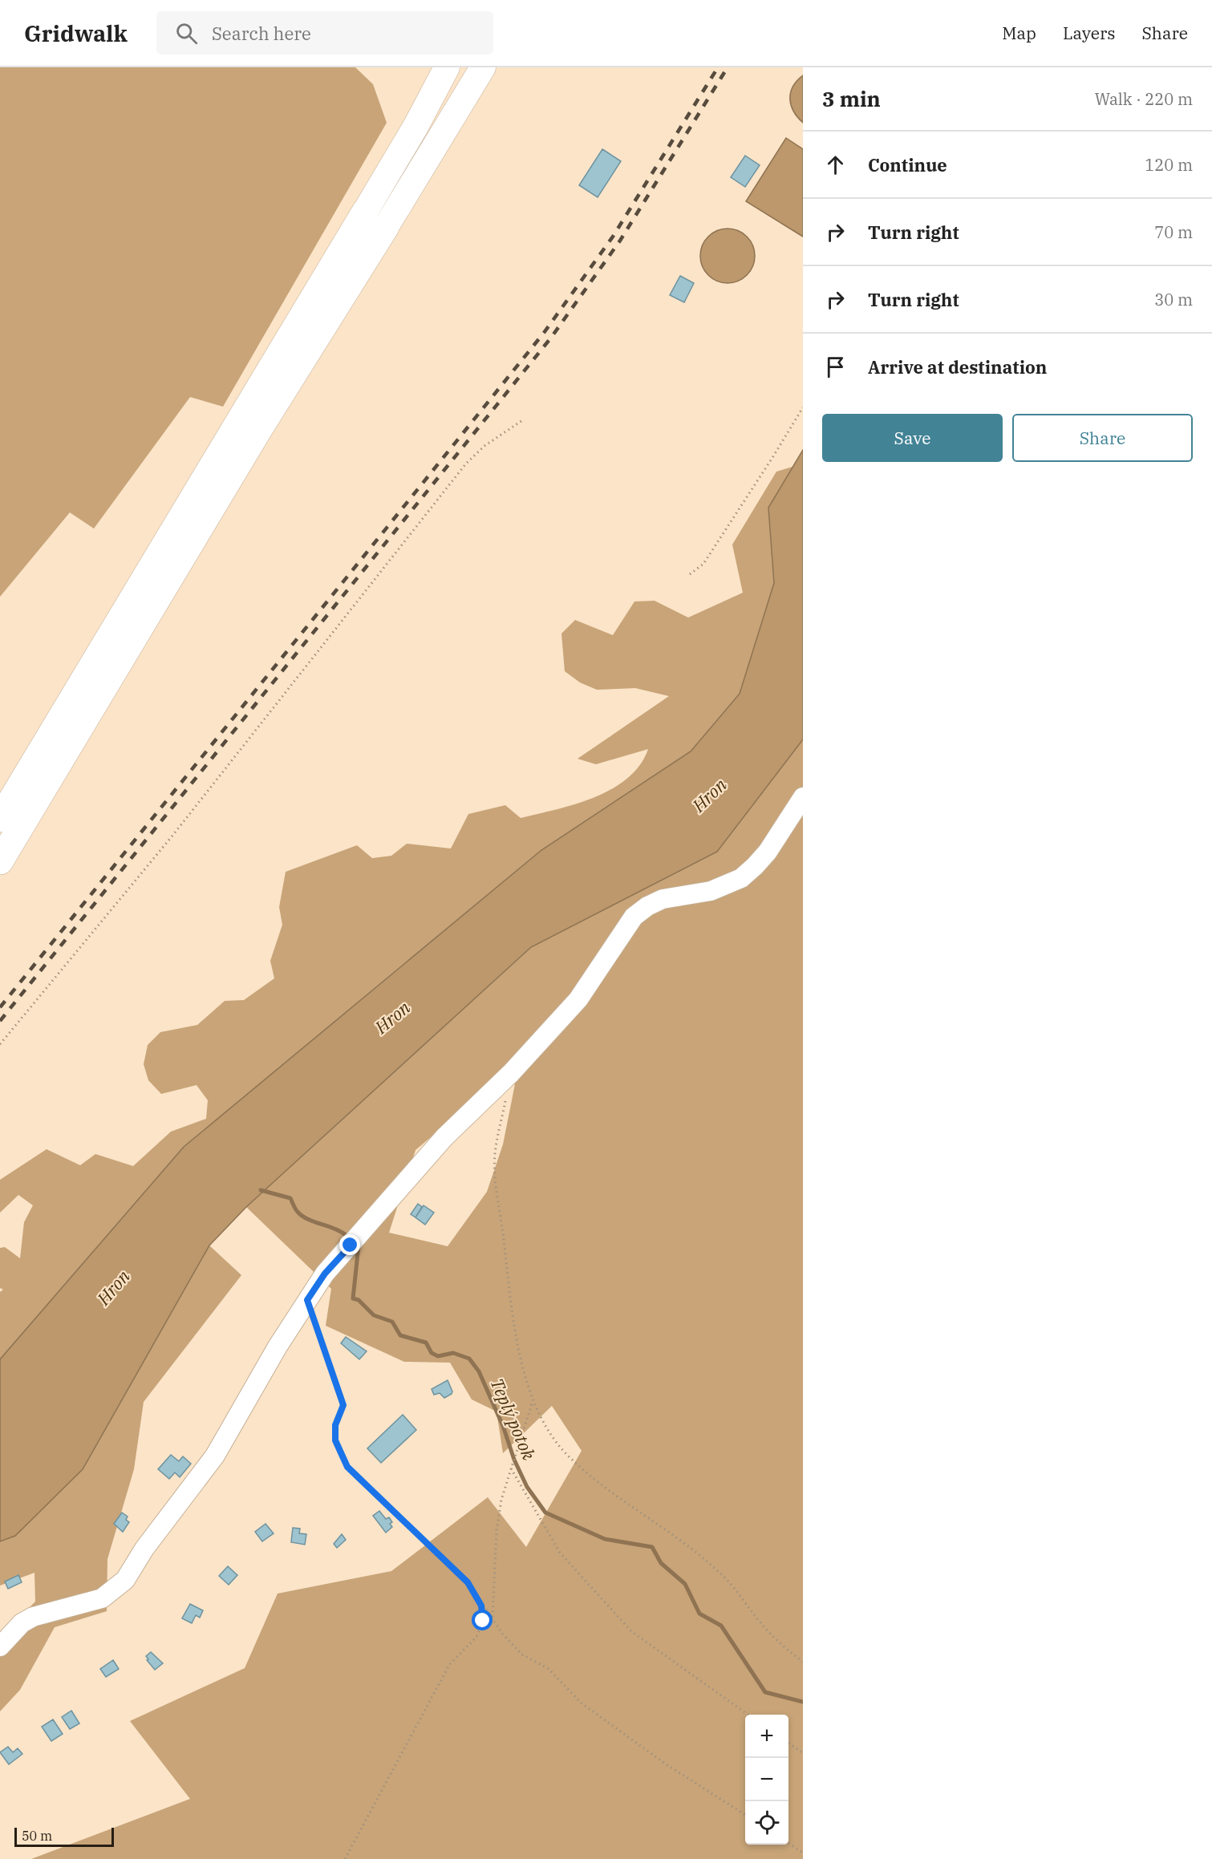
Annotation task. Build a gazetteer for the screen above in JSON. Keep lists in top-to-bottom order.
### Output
{
  "water": ["Hron", "Teplý potok"],
  "scale_bar": "50 m",
  "page": {
    "header": "Gridwalk",
    "search": "Search here",
    "nav": ["Map", "Layers", "Share"],
    "heading": ["3 min", "Walk · 220 m"],
    "list": [
      ["Continue", "120 m"],
      ["Turn right", "70 m"],
      ["Turn right", "30 m"],
      "Arrive at destination"
    ],
    "buttons": ["Save", "Share"],
    "map_buttons": ["+", "−"],
    "scale": "50 m"
  }
}
